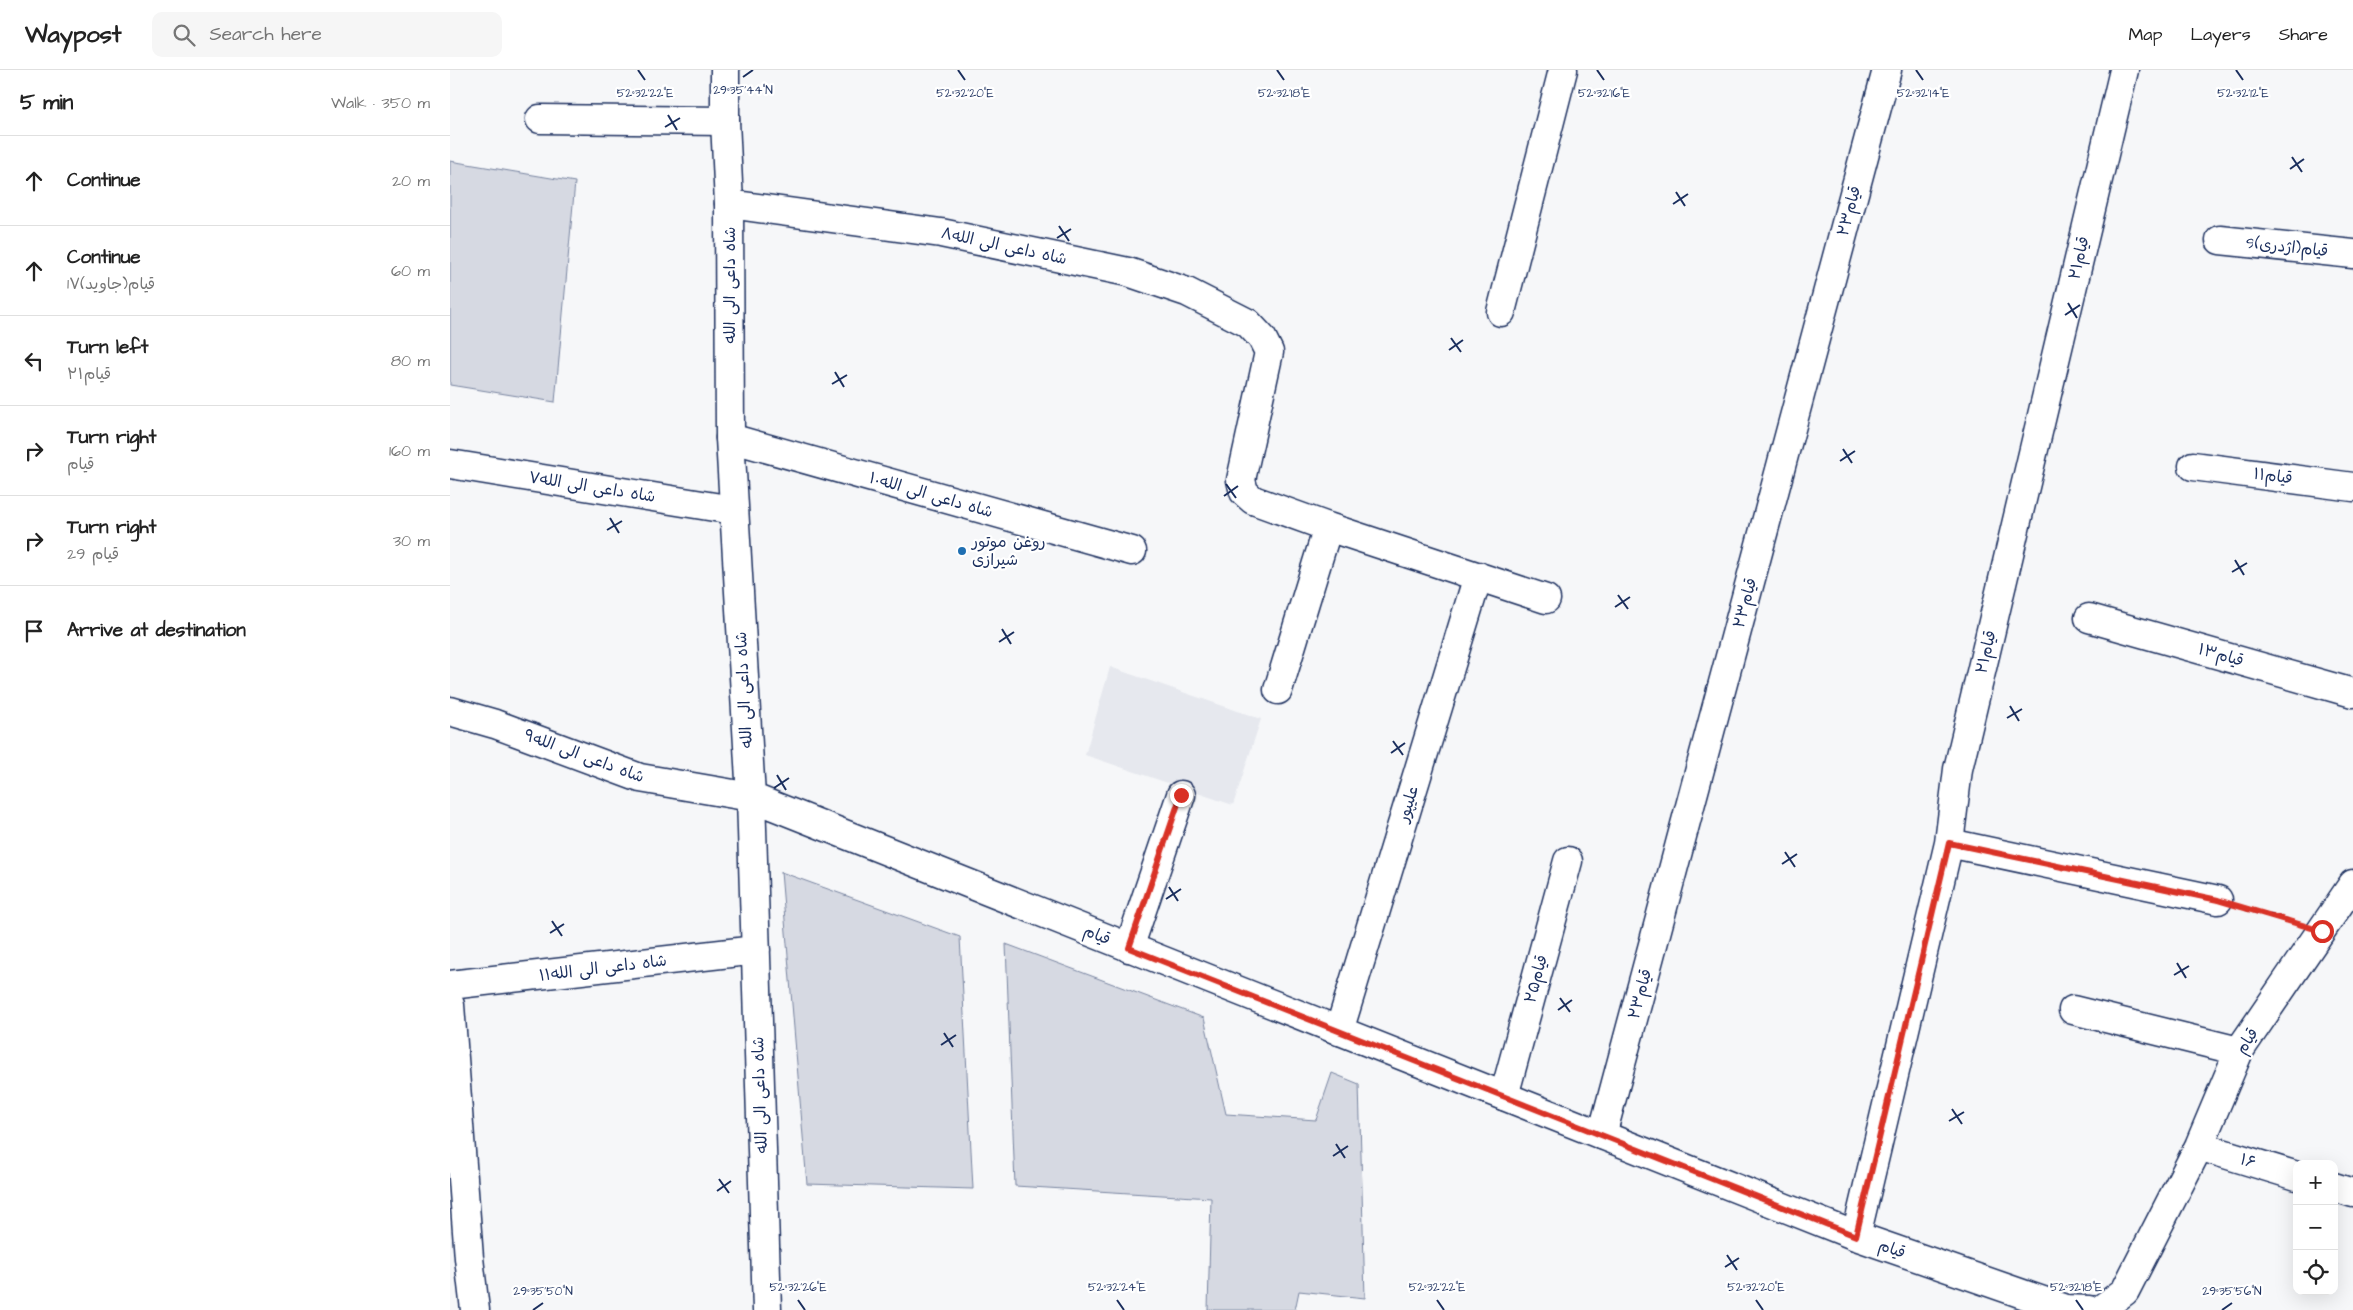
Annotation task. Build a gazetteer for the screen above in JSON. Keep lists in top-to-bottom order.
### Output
{
  "streets": {
    "street": [
      "قیام۲۳",
      "شاه داعی الی الله۸",
      "قیام(اژدری)9",
      "قیام۲۱",
      "شاه داعی الی الله",
      "قیام۱۱",
      "شاه داعی الی الله۷",
      "شاه داعی الی الله۱۰",
      "قیام۱۳",
      "شاه داعی الی الله۹",
      "علیپور",
      "قیام",
      "شاه داعی الی الله۱۱",
      "قیام۲۵",
      "۱۶"
    ]
  },
  "crossings": [
    ["قیام۲۳", "قیام"],
    ["شاه داعی الی الله۸", "شاه داعی الی الله"],
    ["قیام۲۱", "قیام"],
    ["شاه داعی الی الله", "شاه داعی الی الله۷"],
    ["شاه داعی الی الله", "شاه داعی الی الله۱۰"],
    ["شاه داعی الی الله", "شاه داعی الی الله۹"],
    ["شاه داعی الی الله", "قیام"],
    ["شاه داعی الی الله", "شاه داعی الی الله۱۱"],
    ["شاه داعی الی الله۹", "قیام"],
    ["علیپور", "قیام"],
    ["قیام", "قیام۲۵"],
    ["قیام", "۱۶"]
  ],
  "places": ["روغن موتور شیرازی"],
  "page": {
    "header": "Waypost",
    "search": "Search here",
    "nav": ["Map", "Layers", "Share"],
    "heading": ["5 min", "Walk · 350 m"],
    "list": [
      ["Continue", "20 m"],
      ["Continue", "قیام(جاوید)1۷", "60 m"],
      ["Turn left", "قیام۲۱", "80 m"],
      ["Turn right", "قیام", "160 m"],
      ["Turn right", "قیام 29", "30 m"],
      "Arrive at destination"
    ],
    "map_buttons": ["+", "−"]
  },
  "coordinates": [
    "29°35'44\"N",
    "52°32'22\"E",
    "52°32'16\"E",
    "52°32'12\"E",
    "52°32'20\"E",
    "52°32'18\"E",
    "52°32'14\"E",
    "52°32'26\"E",
    "52°32'24\"E",
    "29°35'50\"N",
    "29°35'56\"N"
  ]
}
